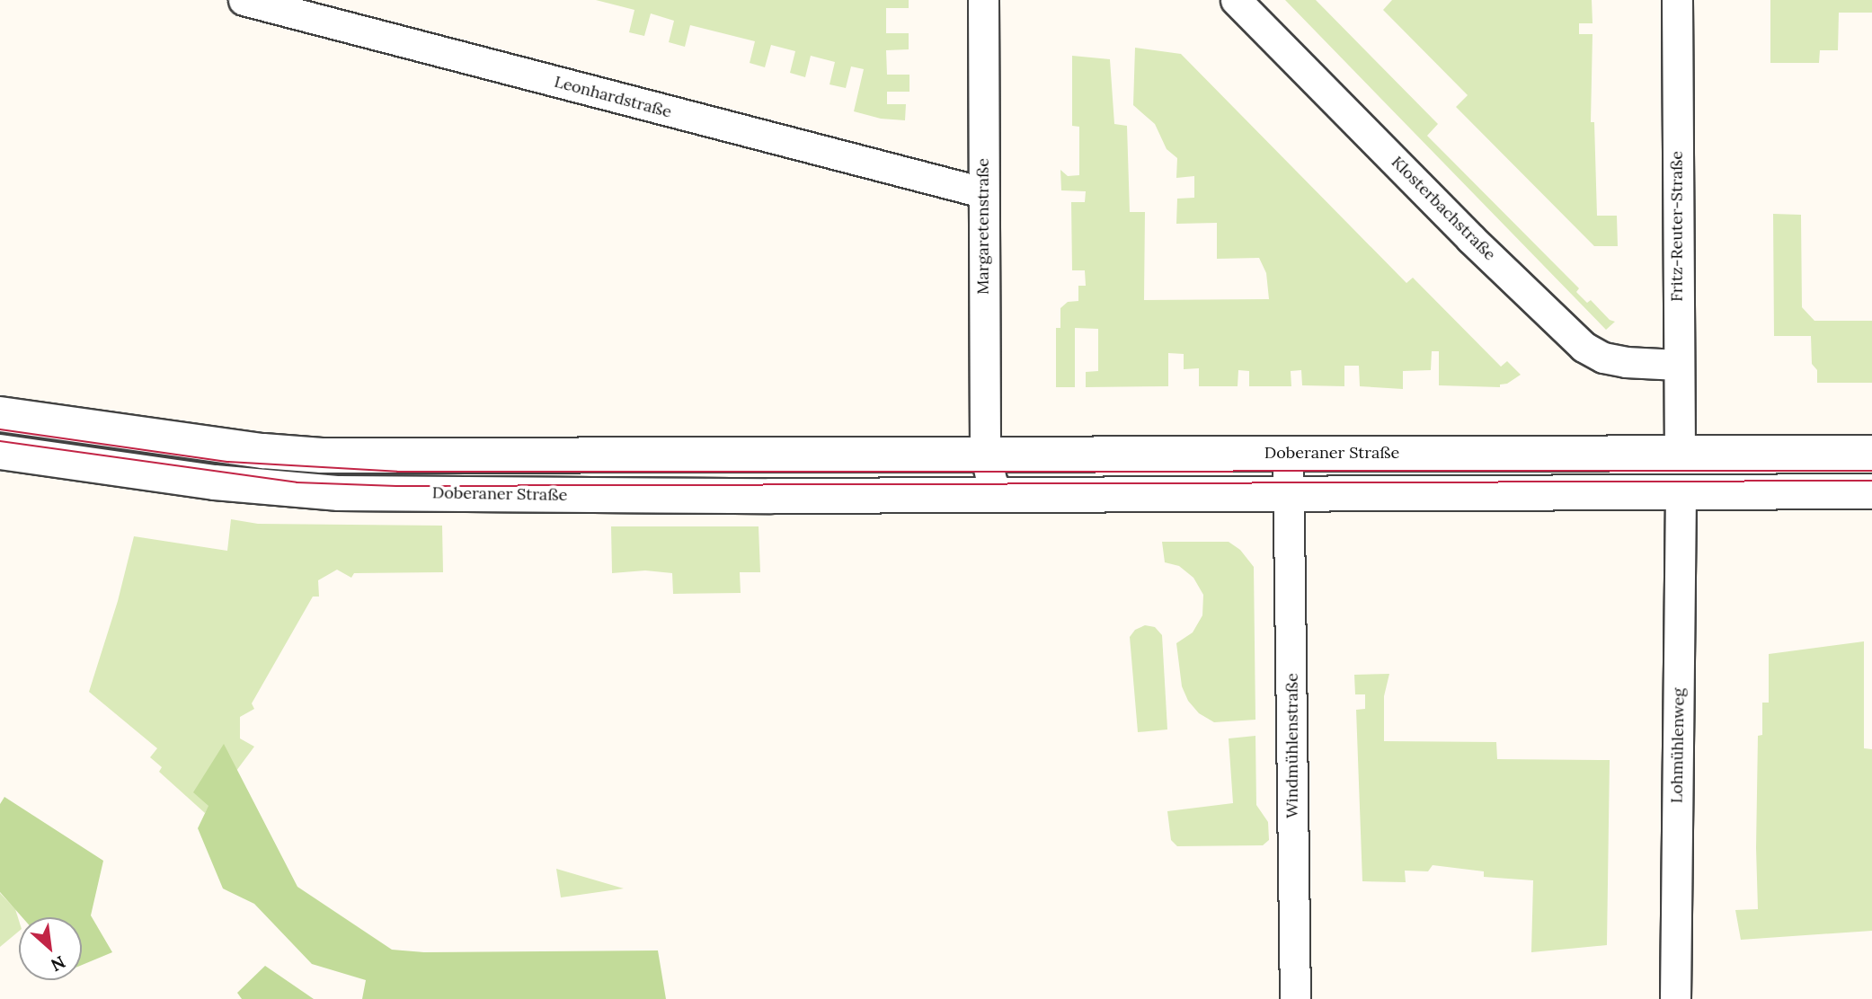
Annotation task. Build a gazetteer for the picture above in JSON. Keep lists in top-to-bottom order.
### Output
{
  "streets": {
    "street": [
      "Leonhardstraße",
      "Klosterbachstraße",
      "Margaretenstraße",
      "Fritz-Reuter-Straße",
      "Doberaner Straße",
      "Windmühlenstraße",
      "Lohmühlenweg"
    ]
  },
  "crossings": [
    ["Leonhardstraße", "Margaretenstraße"],
    ["Klosterbachstraße", "Fritz-Reuter-Straße"],
    ["Margaretenstraße", "Doberaner Straße"],
    ["Fritz-Reuter-Straße", "Doberaner Straße"],
    ["Doberaner Straße", "Windmühlenstraße"],
    ["Doberaner Straße", "Lohmühlenweg"]
  ],
  "north": "bottom right"
}
